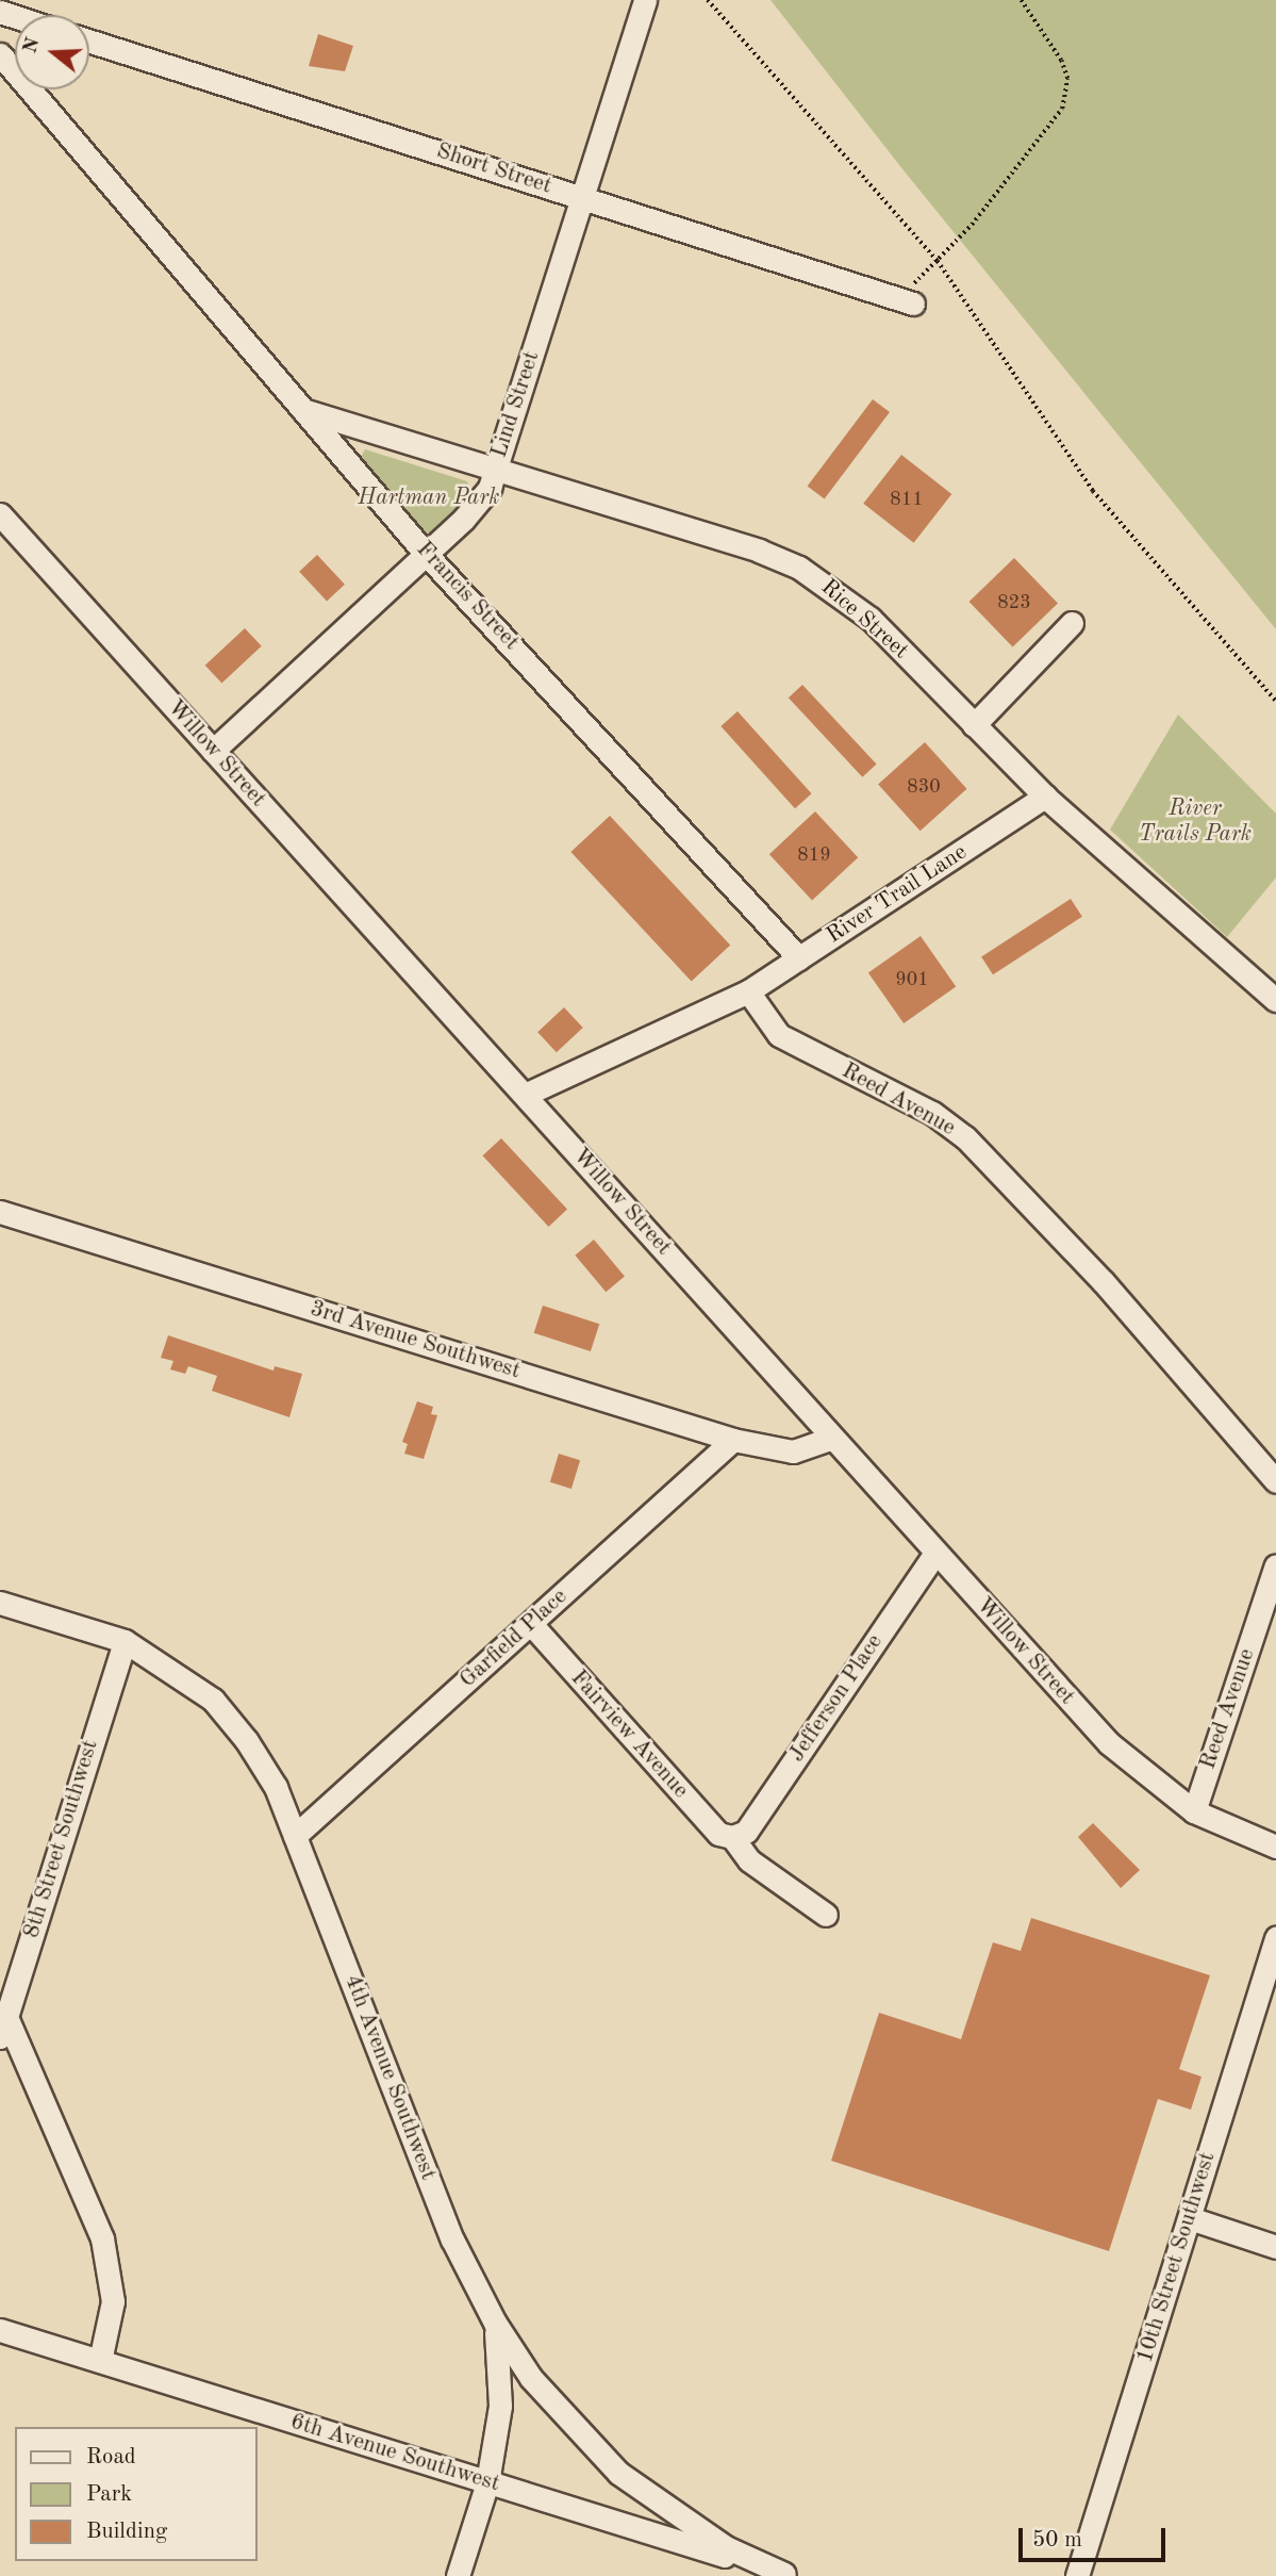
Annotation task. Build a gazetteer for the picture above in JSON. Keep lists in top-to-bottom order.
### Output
{
  "streets": {
    "street": [
      "Short Street",
      "Lind Street",
      "Francis Street",
      "Rice Street",
      "Willow Street",
      "River Trail Lane",
      "Reed Avenue",
      "3rd Avenue Southwest",
      "Garfield Place",
      "Jefferson Place",
      "Fairview Avenue",
      "8th Street Southwest",
      "4th Avenue Southwest",
      "10th Street Southwest",
      "6th Avenue Southwest"
    ]
  },
  "crossings": [
    ["Short Street", "Lind Street"],
    ["Lind Street", "Francis Street"],
    ["Lind Street", "Rice Street"],
    ["Lind Street", "Willow Street"],
    ["Francis Street", "Rice Street"],
    ["Francis Street", "River Trail Lane"],
    ["Rice Street", "River Trail Lane"],
    ["Willow Street", "Reed Avenue"],
    ["Willow Street", "3rd Avenue Southwest"],
    ["Willow Street", "Jefferson Place"],
    ["River Trail Lane", "Reed Avenue"],
    ["3rd Avenue Southwest", "Garfield Place"],
    ["Garfield Place", "Fairview Avenue"],
    ["Garfield Place", "4th Avenue Southwest"],
    ["Jefferson Place", "Fairview Avenue"],
    ["8th Street Southwest", "4th Avenue Southwest"],
    ["4th Avenue Southwest", "6th Avenue Southwest"]
  ],
  "parks": ["Hartman Park", "River Trails Park"],
  "house_numbers": [
    "811",
    "823",
    "830",
    "819",
    "901"
  ],
  "legend": ["Road", "Park", "Building"],
  "scale_bar": "50 m",
  "north": "left"
}
